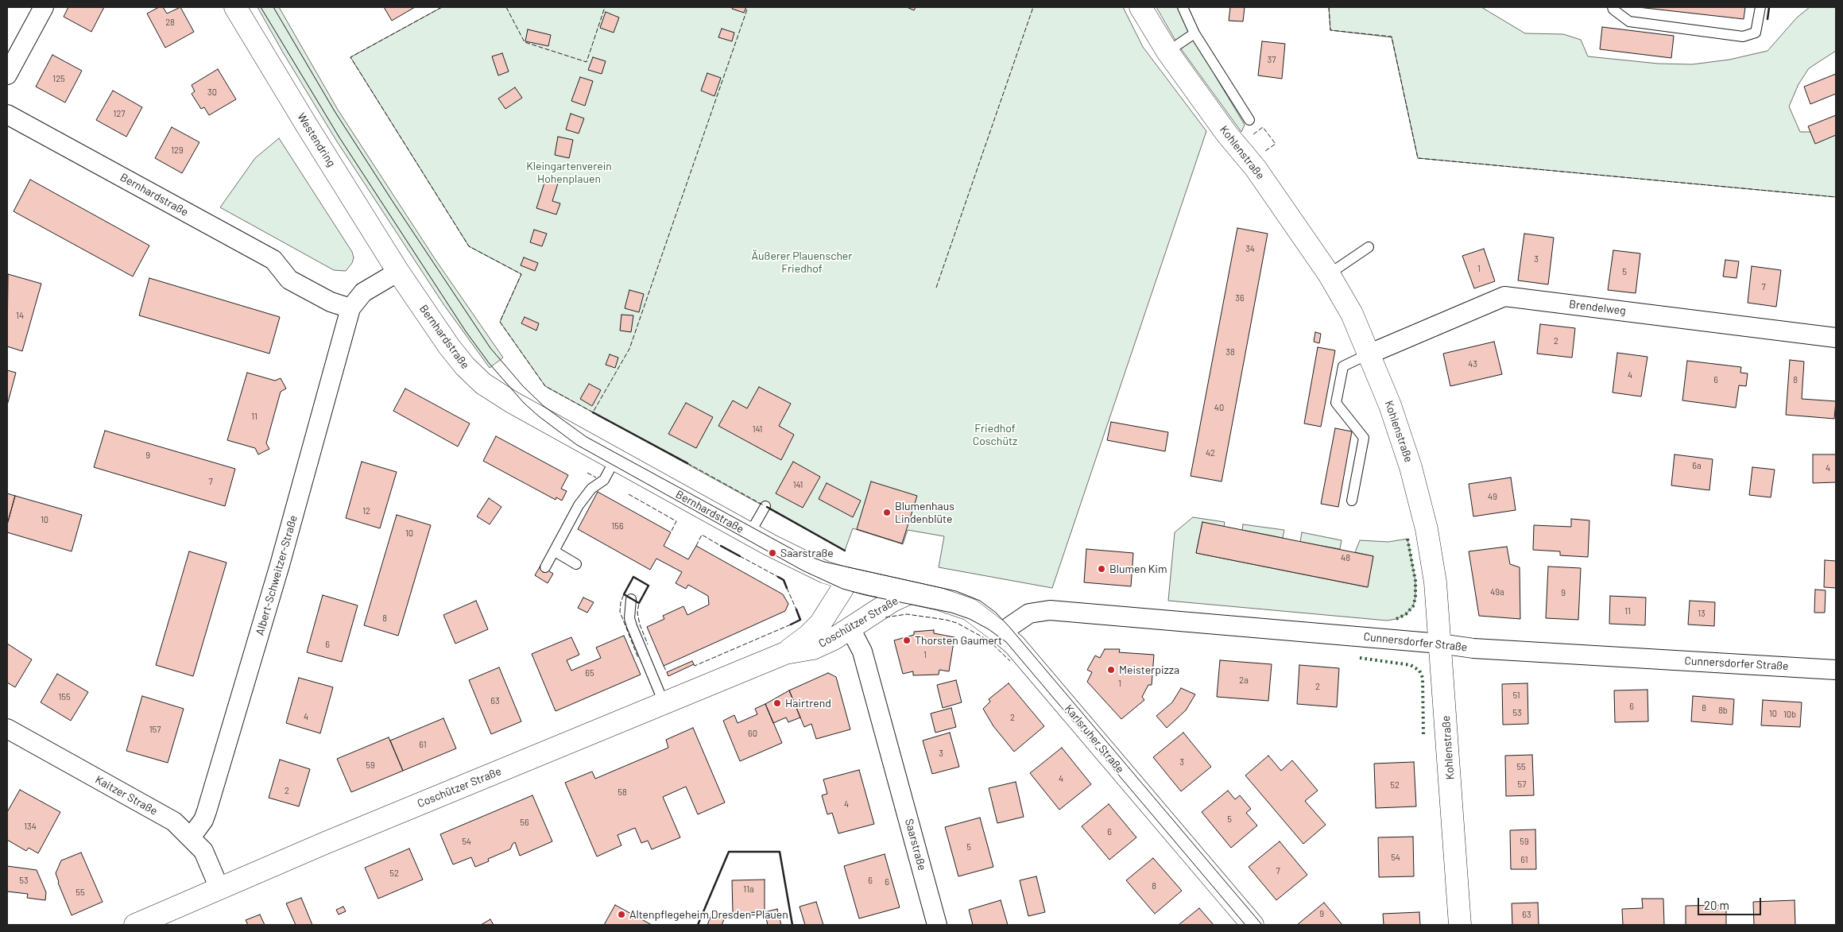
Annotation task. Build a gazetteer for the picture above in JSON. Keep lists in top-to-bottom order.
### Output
{
  "streets": {
    "street": [
      "Westendring",
      "Kohlenstraße",
      "Bernhardstraße",
      "Brendelweg",
      "Albert-Schweitzer-Straße",
      "Coschützer Straße",
      "Cunnersdorfer Straße",
      "Karlsruher Straße",
      "Kaitzer Straße",
      "Saarstraße"
    ]
  },
  "crossings": [
    ["Westendring", "Bernhardstraße"],
    ["Kohlenstraße", "Brendelweg"],
    ["Kohlenstraße", "Cunnersdorfer Straße"],
    ["Bernhardstraße", "Albert-Schweitzer-Straße"],
    ["Bernhardstraße", "Coschützer Straße"],
    ["Bernhardstraße", "Karlsruher Straße"],
    ["Albert-Schweitzer-Straße", "Kaitzer Straße"],
    ["Coschützer Straße", "Karlsruher Straße"],
    ["Coschützer Straße", "Kaitzer Straße"],
    ["Coschützer Straße", "Saarstraße"],
    ["Cunnersdorfer Straße", "Karlsruher Straße"]
  ],
  "parks": ["Kleingartenverein Hohenplauen", "Äußerer Plauenscher Friedhof", "Friedhof Coschütz"],
  "places": [
    "Blumenhaus Lindenblüte",
    "Saarstraße",
    "Blumen Kim",
    "Thorsten Gaumert",
    "Meisterpizza",
    "Hairtrend",
    "Altenpflegeheim Dresden-Plauen"
  ],
  "house_numbers": [
    "28",
    "37",
    "125",
    "30",
    "127",
    "129",
    "34",
    "3",
    "1",
    "5",
    "7",
    "36",
    "14",
    "2",
    "38",
    "43",
    "4",
    "6",
    "8",
    "40",
    "11",
    "141",
    "42",
    "9",
    "6a",
    "4",
    "7",
    "141",
    "49",
    "12",
    "10",
    "156",
    "10",
    "48",
    "49a",
    "9",
    "11",
    "13",
    "8",
    "6",
    "1",
    "65",
    "2a",
    "1",
    "2",
    "51",
    "155",
    "63",
    "6",
    "8",
    "8b",
    "53",
    "10",
    "10b",
    "4",
    "2",
    "157",
    "60",
    "61",
    "3",
    "3",
    "59",
    "55",
    "4",
    "57",
    "52",
    "2",
    "58",
    "4",
    "5",
    "56",
    "134",
    "6",
    "54",
    "59",
    "5",
    "54",
    "61",
    "7",
    "52",
    "53",
    "6",
    "6",
    "8",
    "11a",
    "55",
    "9",
    "63"
  ],
  "scale_bar": "20 m"
}
